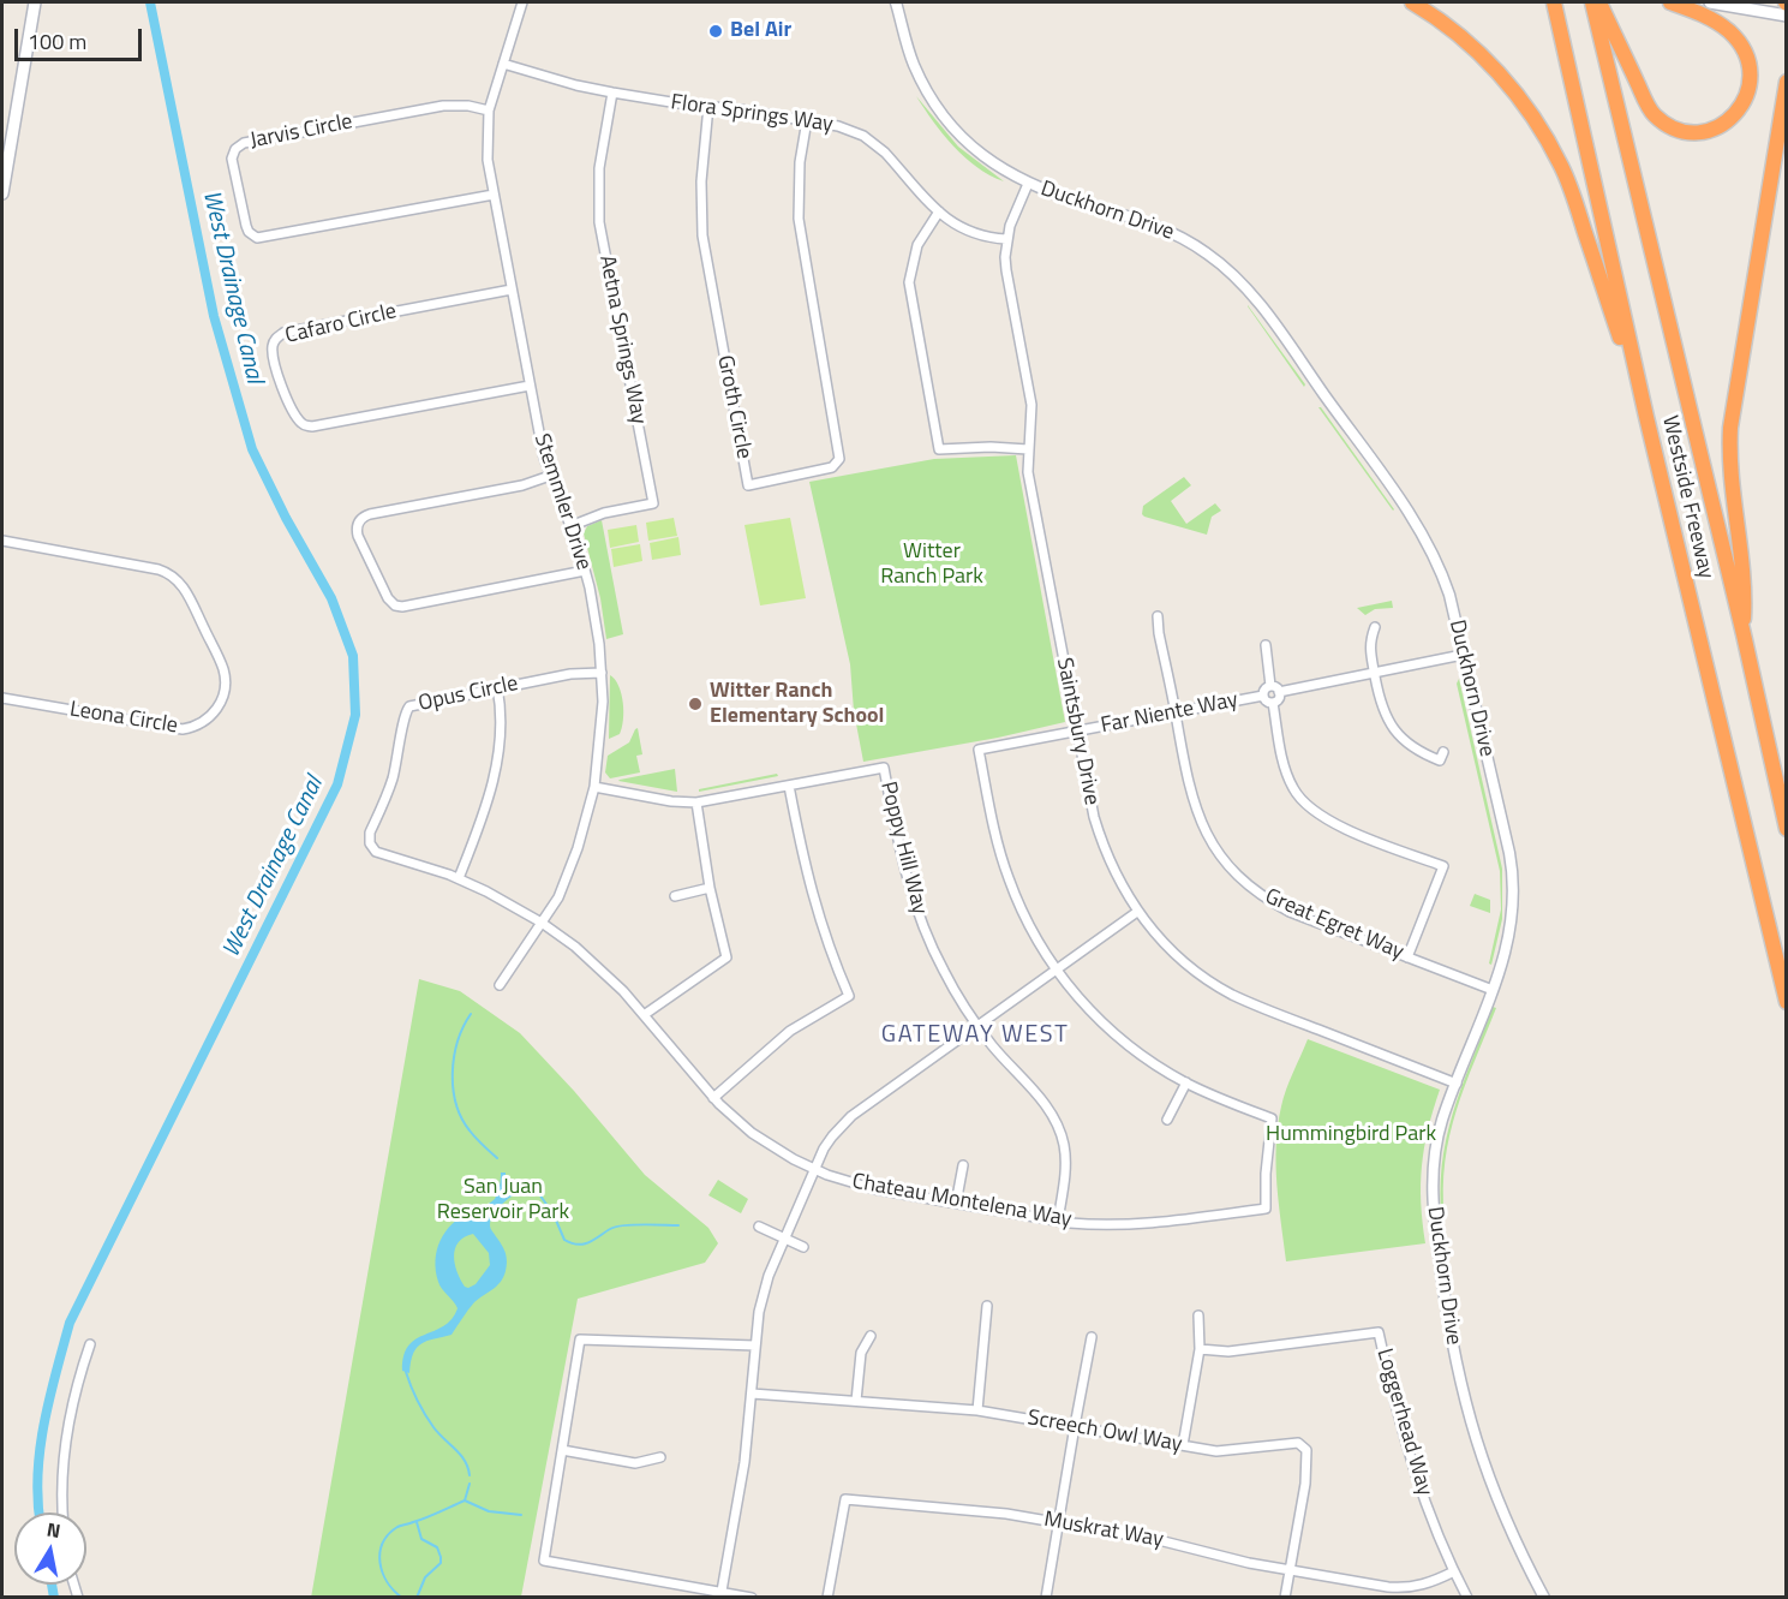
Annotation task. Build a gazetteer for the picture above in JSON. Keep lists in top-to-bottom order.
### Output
{
  "streets": {
    "highway": ["Westside Freeway"],
    "street": [
      "Flora Springs Way",
      "Jarvis Circle",
      "Duckhorn Drive",
      "Cafaro Circle",
      "Aetna Springs Way",
      "Groth Circle",
      "Stemmler Drive",
      "Opus Circle",
      "Far Niente Way",
      "Leona Circle",
      "Saintsbury Drive",
      "Poppy Hill Way",
      "Great Egret Way",
      "Chateau Montelena Way",
      "Loggerhead Way",
      "Screech Owl Way",
      "Muskrat Way"
    ]
  },
  "crossings": [
    ["Flora Springs Way", "Aetna Springs Way"],
    ["Flora Springs Way", "Groth Circle"],
    ["Flora Springs Way", "Stemmler Drive"],
    ["Flora Springs Way", "Saintsbury Drive"],
    ["Jarvis Circle", "Stemmler Drive"],
    ["Duckhorn Drive", "Saintsbury Drive"],
    ["Duckhorn Drive", "Great Egret Way"],
    ["Cafaro Circle", "Stemmler Drive"],
    ["Aetna Springs Way", "Stemmler Drive"],
    ["Stemmler Drive", "Opus Circle"],
    ["Stemmler Drive", "Poppy Hill Way"],
    ["Stemmler Drive", "Chateau Montelena Way"],
    ["Opus Circle", "Chateau Montelena Way"],
    ["Far Niente Way", "Saintsbury Drive"],
    ["Far Niente Way", "Great Egret Way"],
    ["Far Niente Way", "Chateau Montelena Way"],
    ["Poppy Hill Way", "Chateau Montelena Way"],
    ["Loggerhead Way", "Muskrat Way"],
    ["Screech Owl Way", "Muskrat Way"]
  ],
  "districts": ["GATEWAY WEST"],
  "water": ["West Drainage Canal"],
  "parks": ["Witter Ranch Park", "Hummingbird Park", "San Juan Reservoir Park"],
  "places": ["Bel Air", "Witter Ranch Elementary School"],
  "scale_bar": "100 m",
  "north": "top"
}
